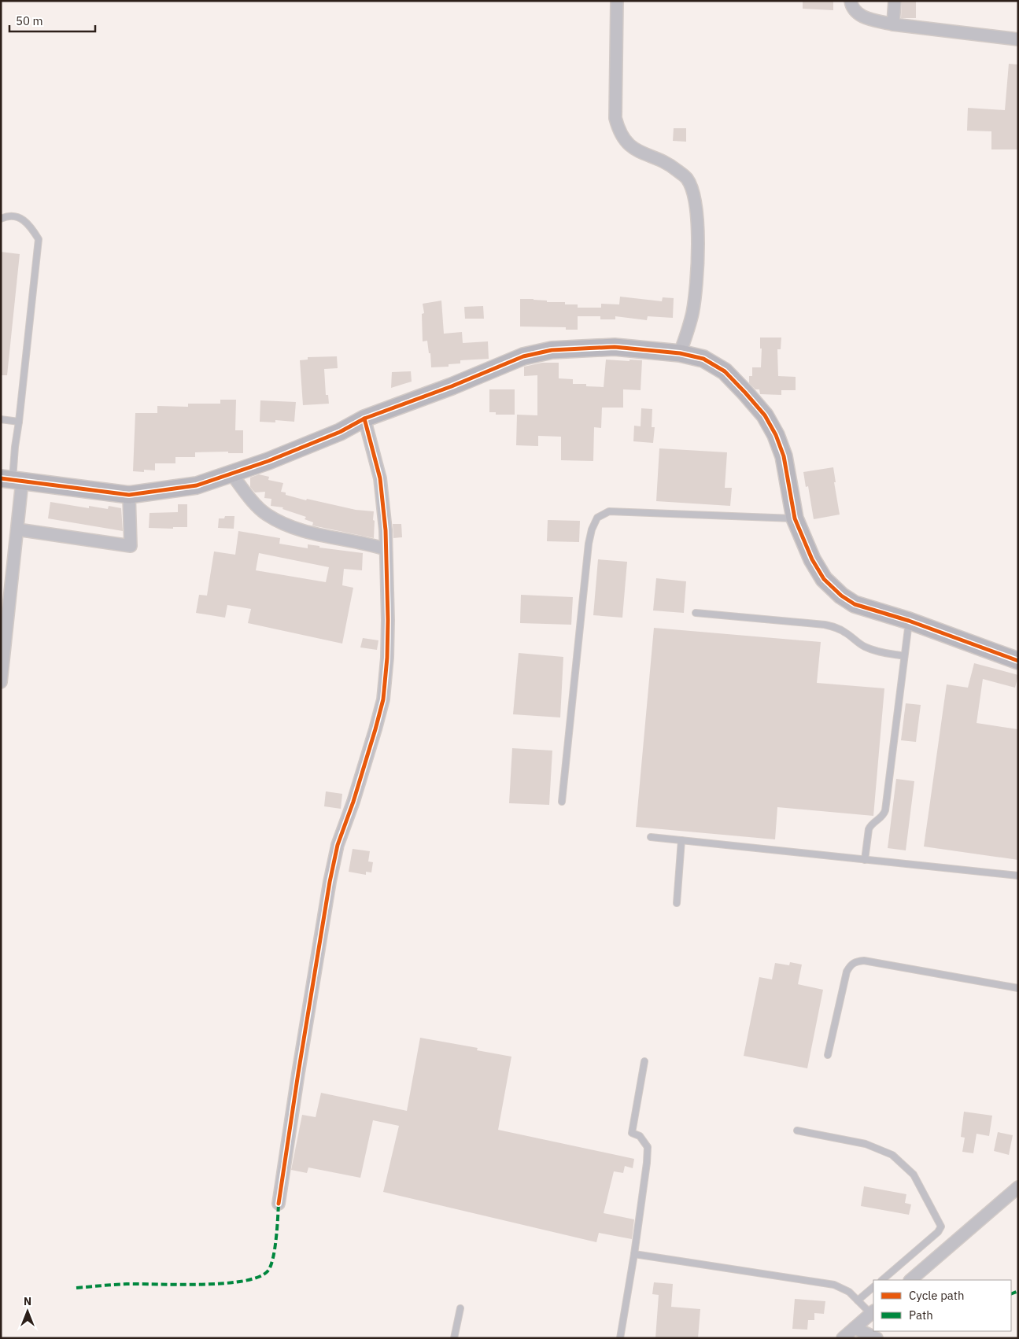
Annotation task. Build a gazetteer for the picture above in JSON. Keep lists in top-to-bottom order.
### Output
{
  "legend": ["Cycle path", "Path"],
  "scale_bar": "50 m",
  "north": "top"
}
